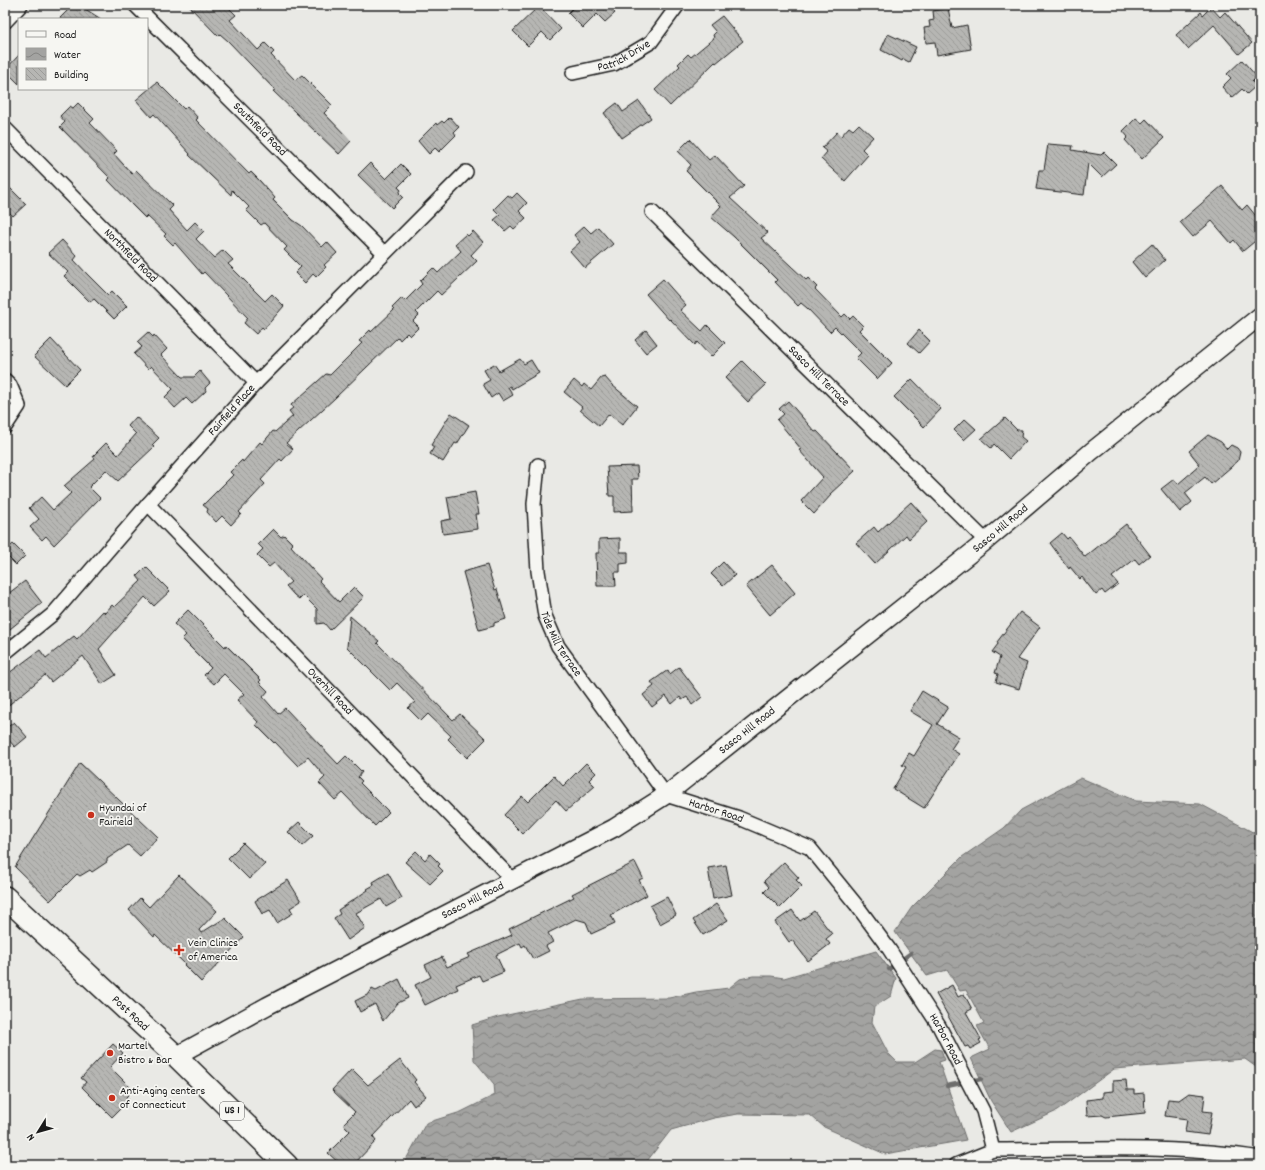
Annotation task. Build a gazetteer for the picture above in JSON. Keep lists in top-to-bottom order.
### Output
{
  "streets": {
    "main road": ["Post Road", "US 1"],
    "street": [
      "Patrick Drive",
      "Southfield Road",
      "Northfield Road",
      "Sasco Hill Terrace",
      "Fairfield Place",
      "Sasco Hill Road",
      "Tide Mill Terrace",
      "Overhill Road",
      "Harbor Road"
    ]
  },
  "crossings": [
    ["Southfield Road", "Fairfield Place"],
    ["Northfield Road", "Fairfield Place"],
    ["Sasco Hill Terrace", "Sasco Hill Road"],
    ["Fairfield Place", "Overhill Road"],
    ["Sasco Hill Road", "Tide Mill Terrace"],
    ["Sasco Hill Road", "Overhill Road"],
    ["Sasco Hill Road", "Harbor Road"],
    ["Sasco Hill Road", "Post Road"],
    ["Tide Mill Terrace", "Harbor Road"]
  ],
  "places": {
    "other": ["Hyundai of Fairield", "Martel Bistro & Bar", "Anti-Aging centers of Connecticut"],
    "health": ["Vein Clinics of America"]
  },
  "legend": ["Road", "Water", "Building"],
  "north": "bottom left"
}
